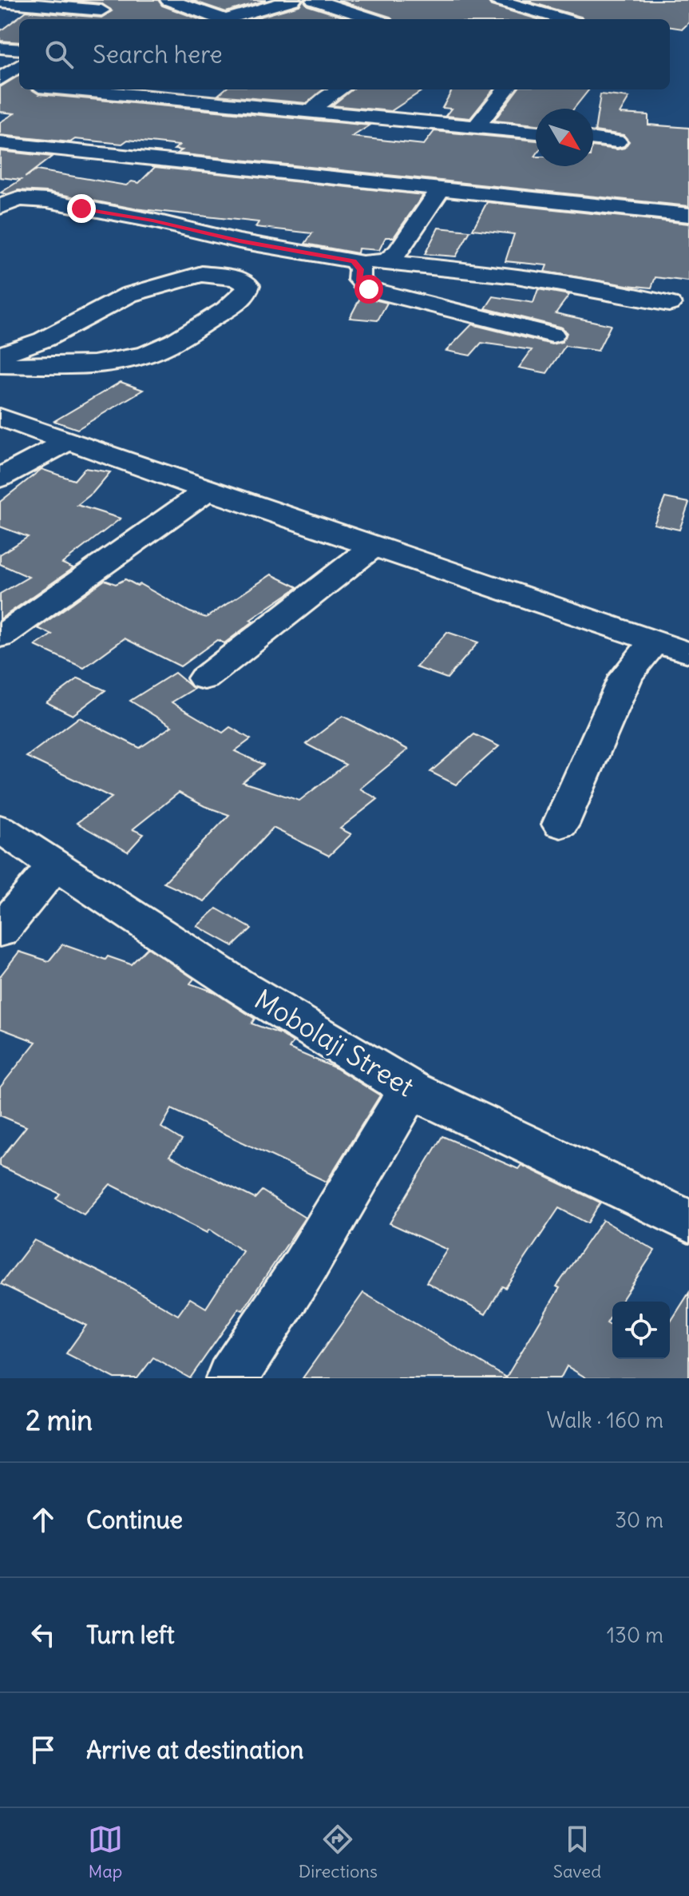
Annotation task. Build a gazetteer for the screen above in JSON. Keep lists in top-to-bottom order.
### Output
{
  "streets": {
    "street": ["Mobolaji Street"]
  },
  "north": "bottom right",
  "page": {
    "search": "Search here",
    "heading": ["2 min", "Walk · 160 m"],
    "list": [
      ["Continue", "30 m"],
      ["Turn left", "130 m"],
      "Arrive at destination"
    ],
    "nav": ["Map", "Directions", "Saved"]
  }
}
